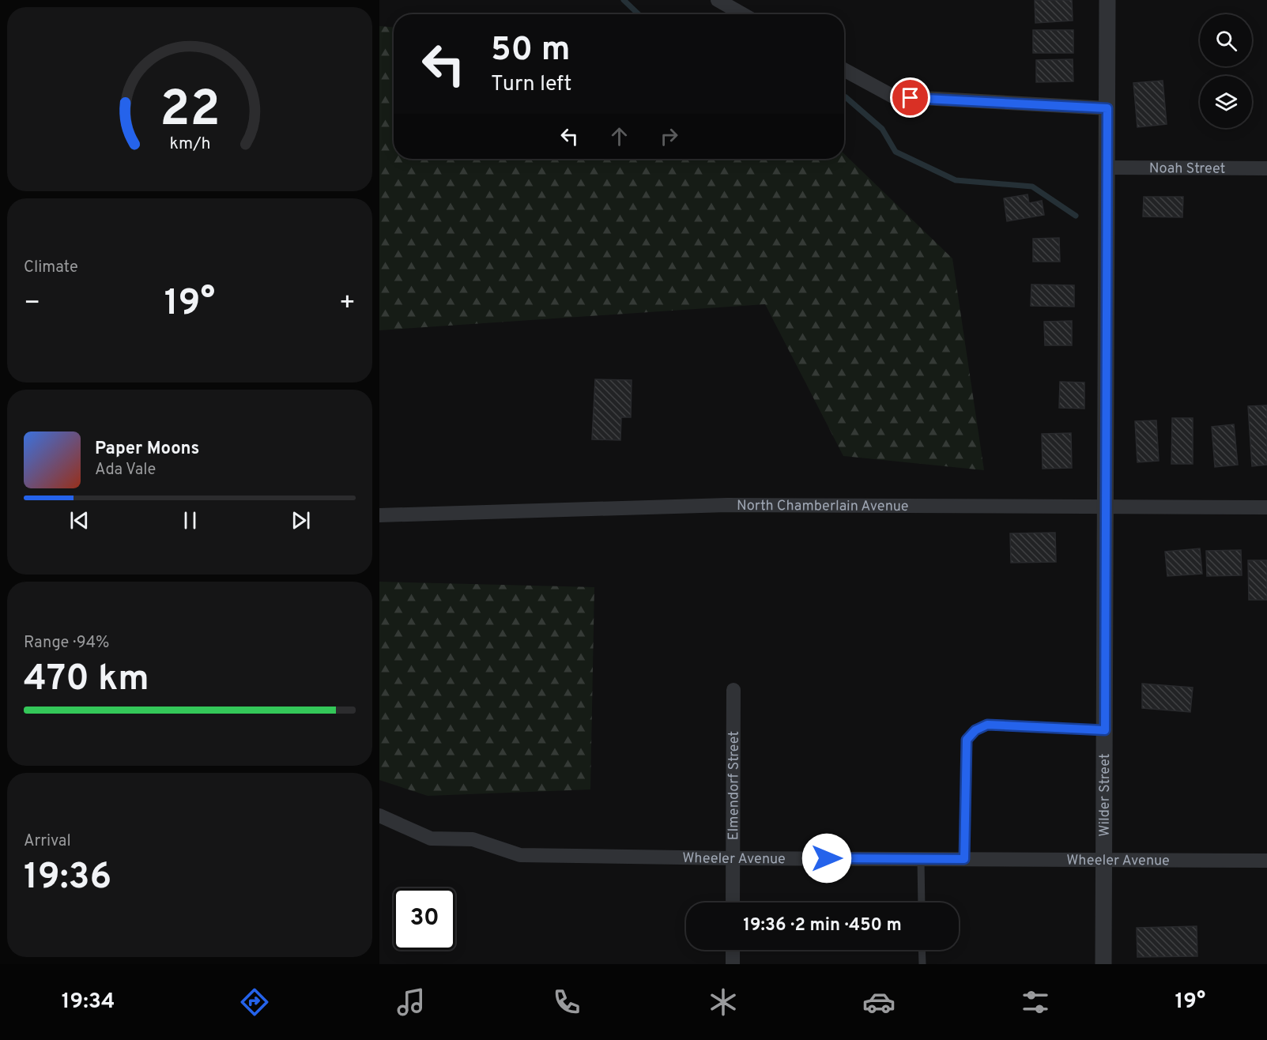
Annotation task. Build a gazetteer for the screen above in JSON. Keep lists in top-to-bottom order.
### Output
{
  "streets": {
    "street": [
      "Noah Street",
      "North Chamberlain Avenue",
      "Elmendorf Street",
      "Wilder Street",
      "Wheeler Avenue"
    ]
  },
  "crossings": [
    ["Noah Street", "Wilder Street"],
    ["North Chamberlain Avenue", "Wilder Street"],
    ["Elmendorf Street", "Wheeler Avenue"],
    ["Wilder Street", "Wheeler Avenue"]
  ],
  "page": {
    "turn": ["50 m", "Turn left"],
    "tile": [
      "Climate",
      ["Range · 94%", "470 km"],
      ["Arrival", "19:36"]
    ],
    "heat": ["−", "19°", "+"],
    "song": ["Paper Moons", "Ada Vale"],
    "limit": "30",
    "trip": "19:36 · 2 min · 450 m",
    "tabs": ["19:34", "19°"],
    "gauge": ["22", "km/h"]
  }
}
